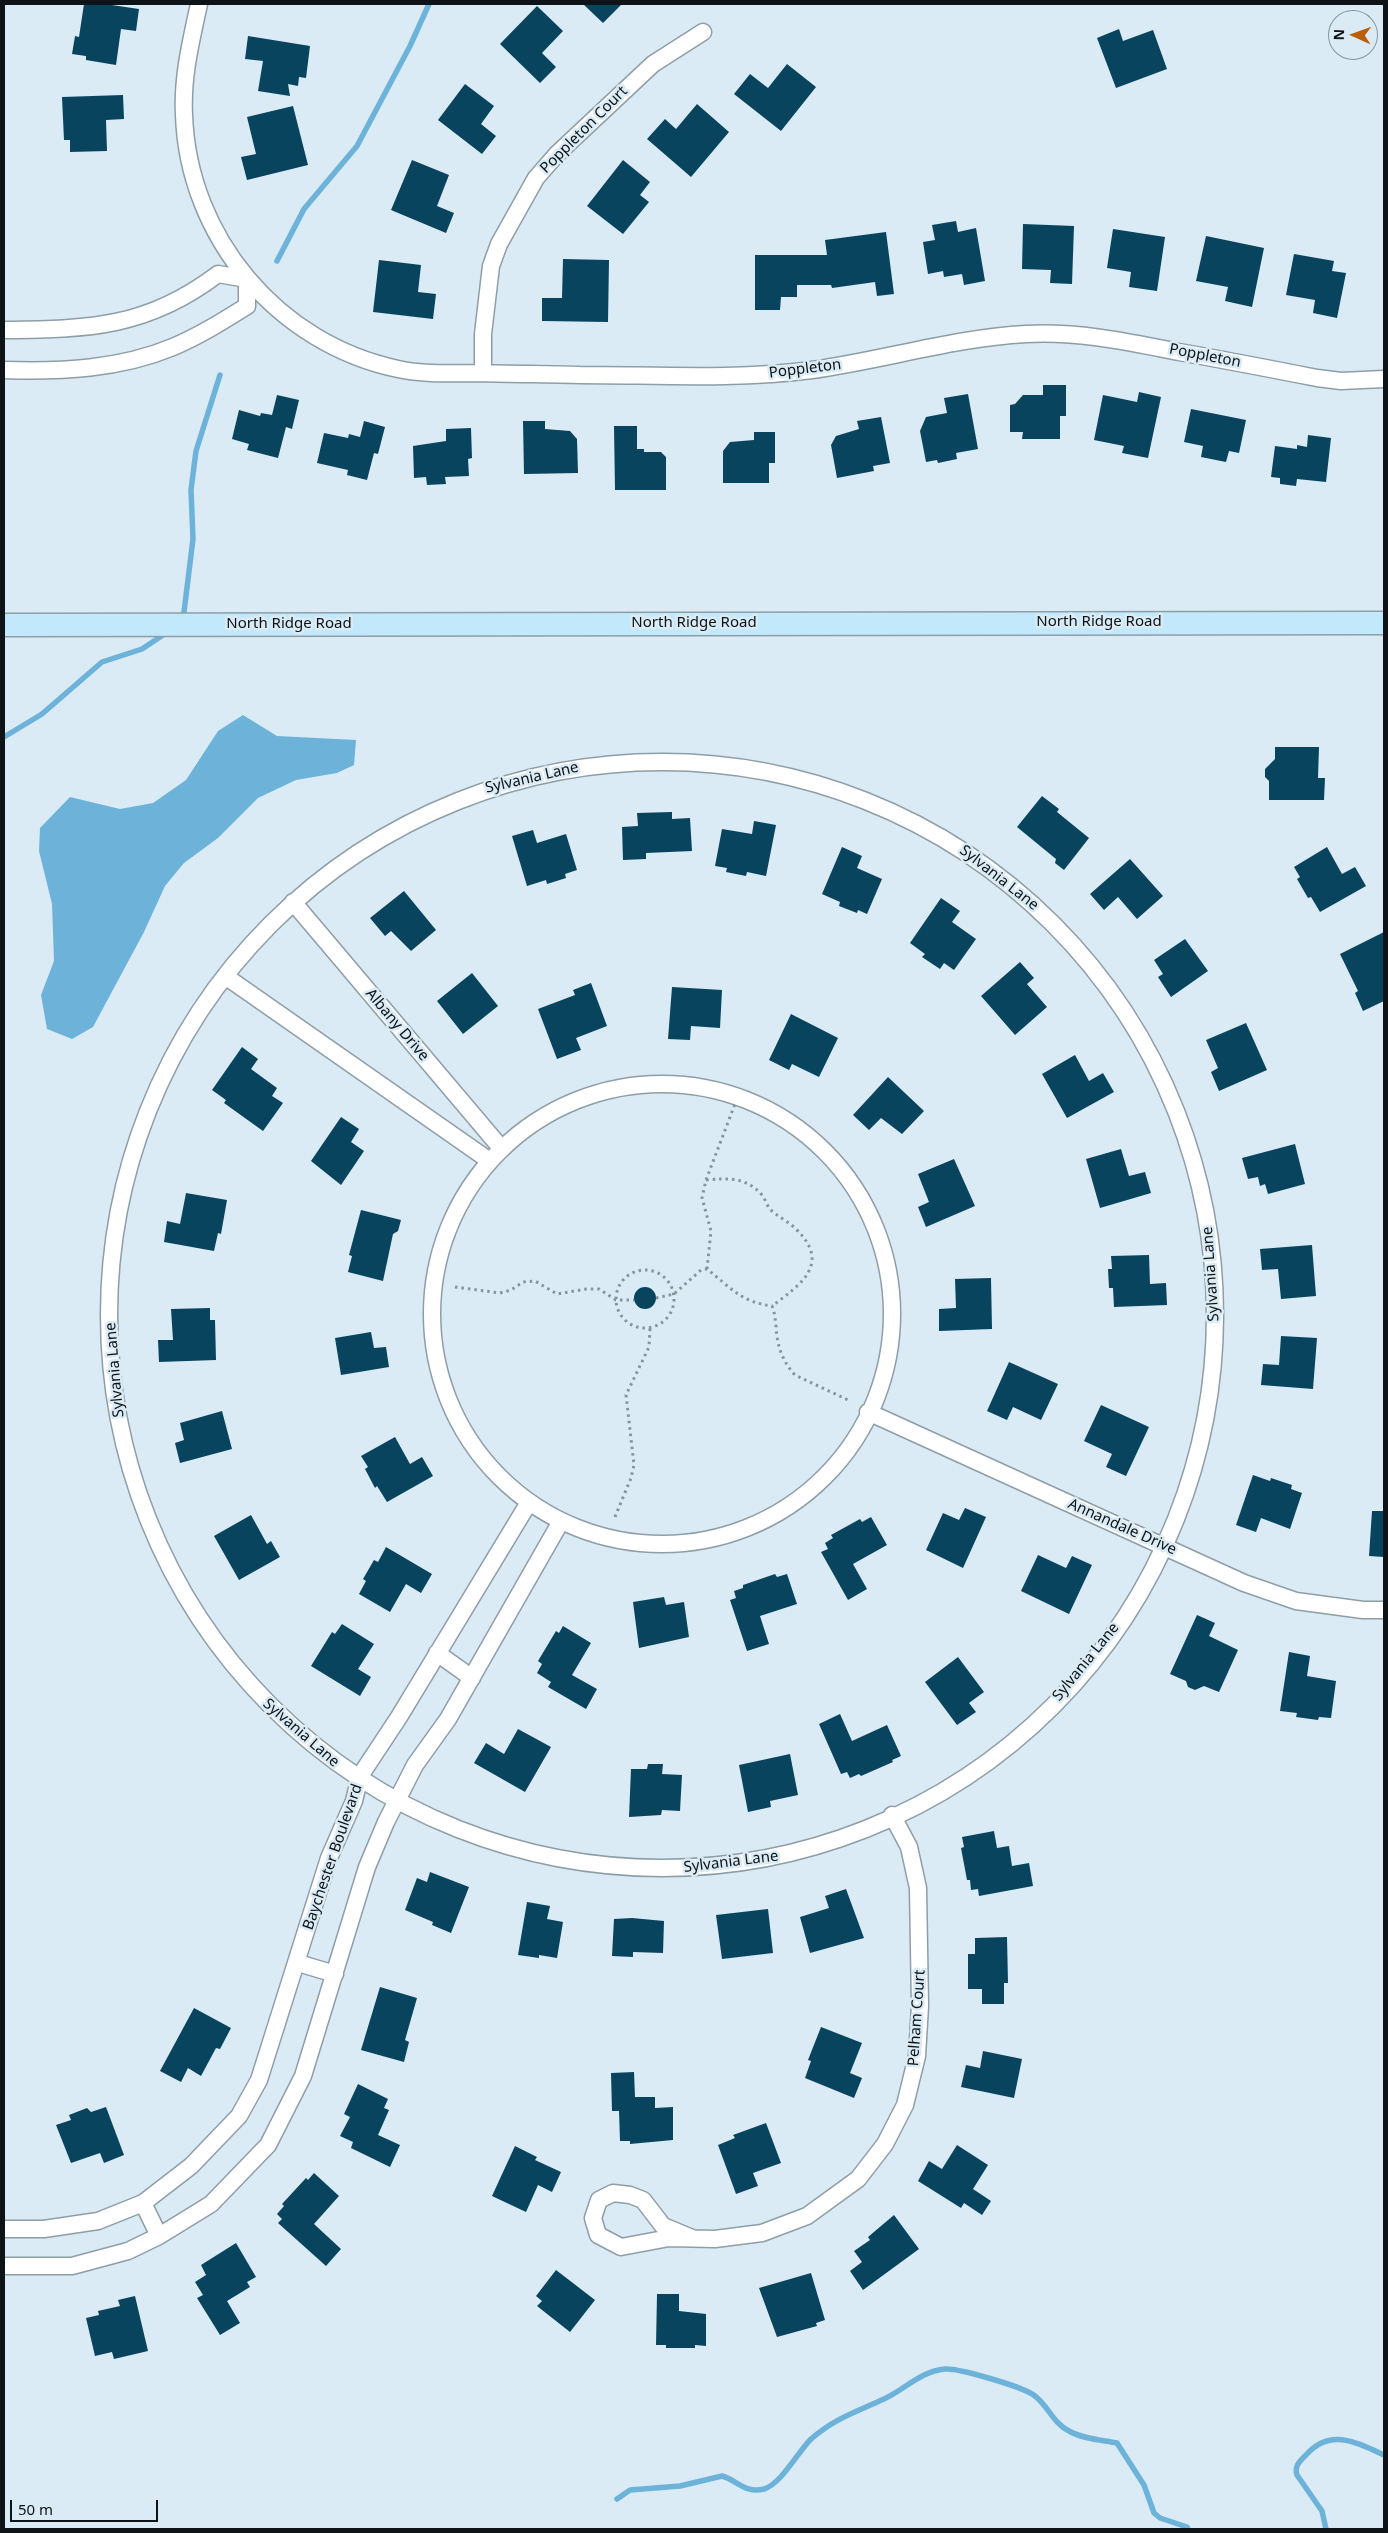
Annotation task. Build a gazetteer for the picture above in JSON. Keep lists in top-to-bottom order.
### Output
{
  "streets": {
    "street": [
      "Poppleton Court",
      "Poppleton",
      "North Ridge Road",
      "Sylvania Lane",
      "Albany Drive",
      "Annandale Drive",
      "Baychester Boulevard",
      "Pelham Court"
    ]
  },
  "crossings": [
    ["Poppleton Court", "Poppleton"],
    ["Sylvania Lane", "Albany Drive"],
    ["Sylvania Lane", "Annandale Drive"],
    ["Sylvania Lane", "Baychester Boulevard"],
    ["Sylvania Lane", "Pelham Court"]
  ],
  "scale_bar": "50 m",
  "north": "left"
}
